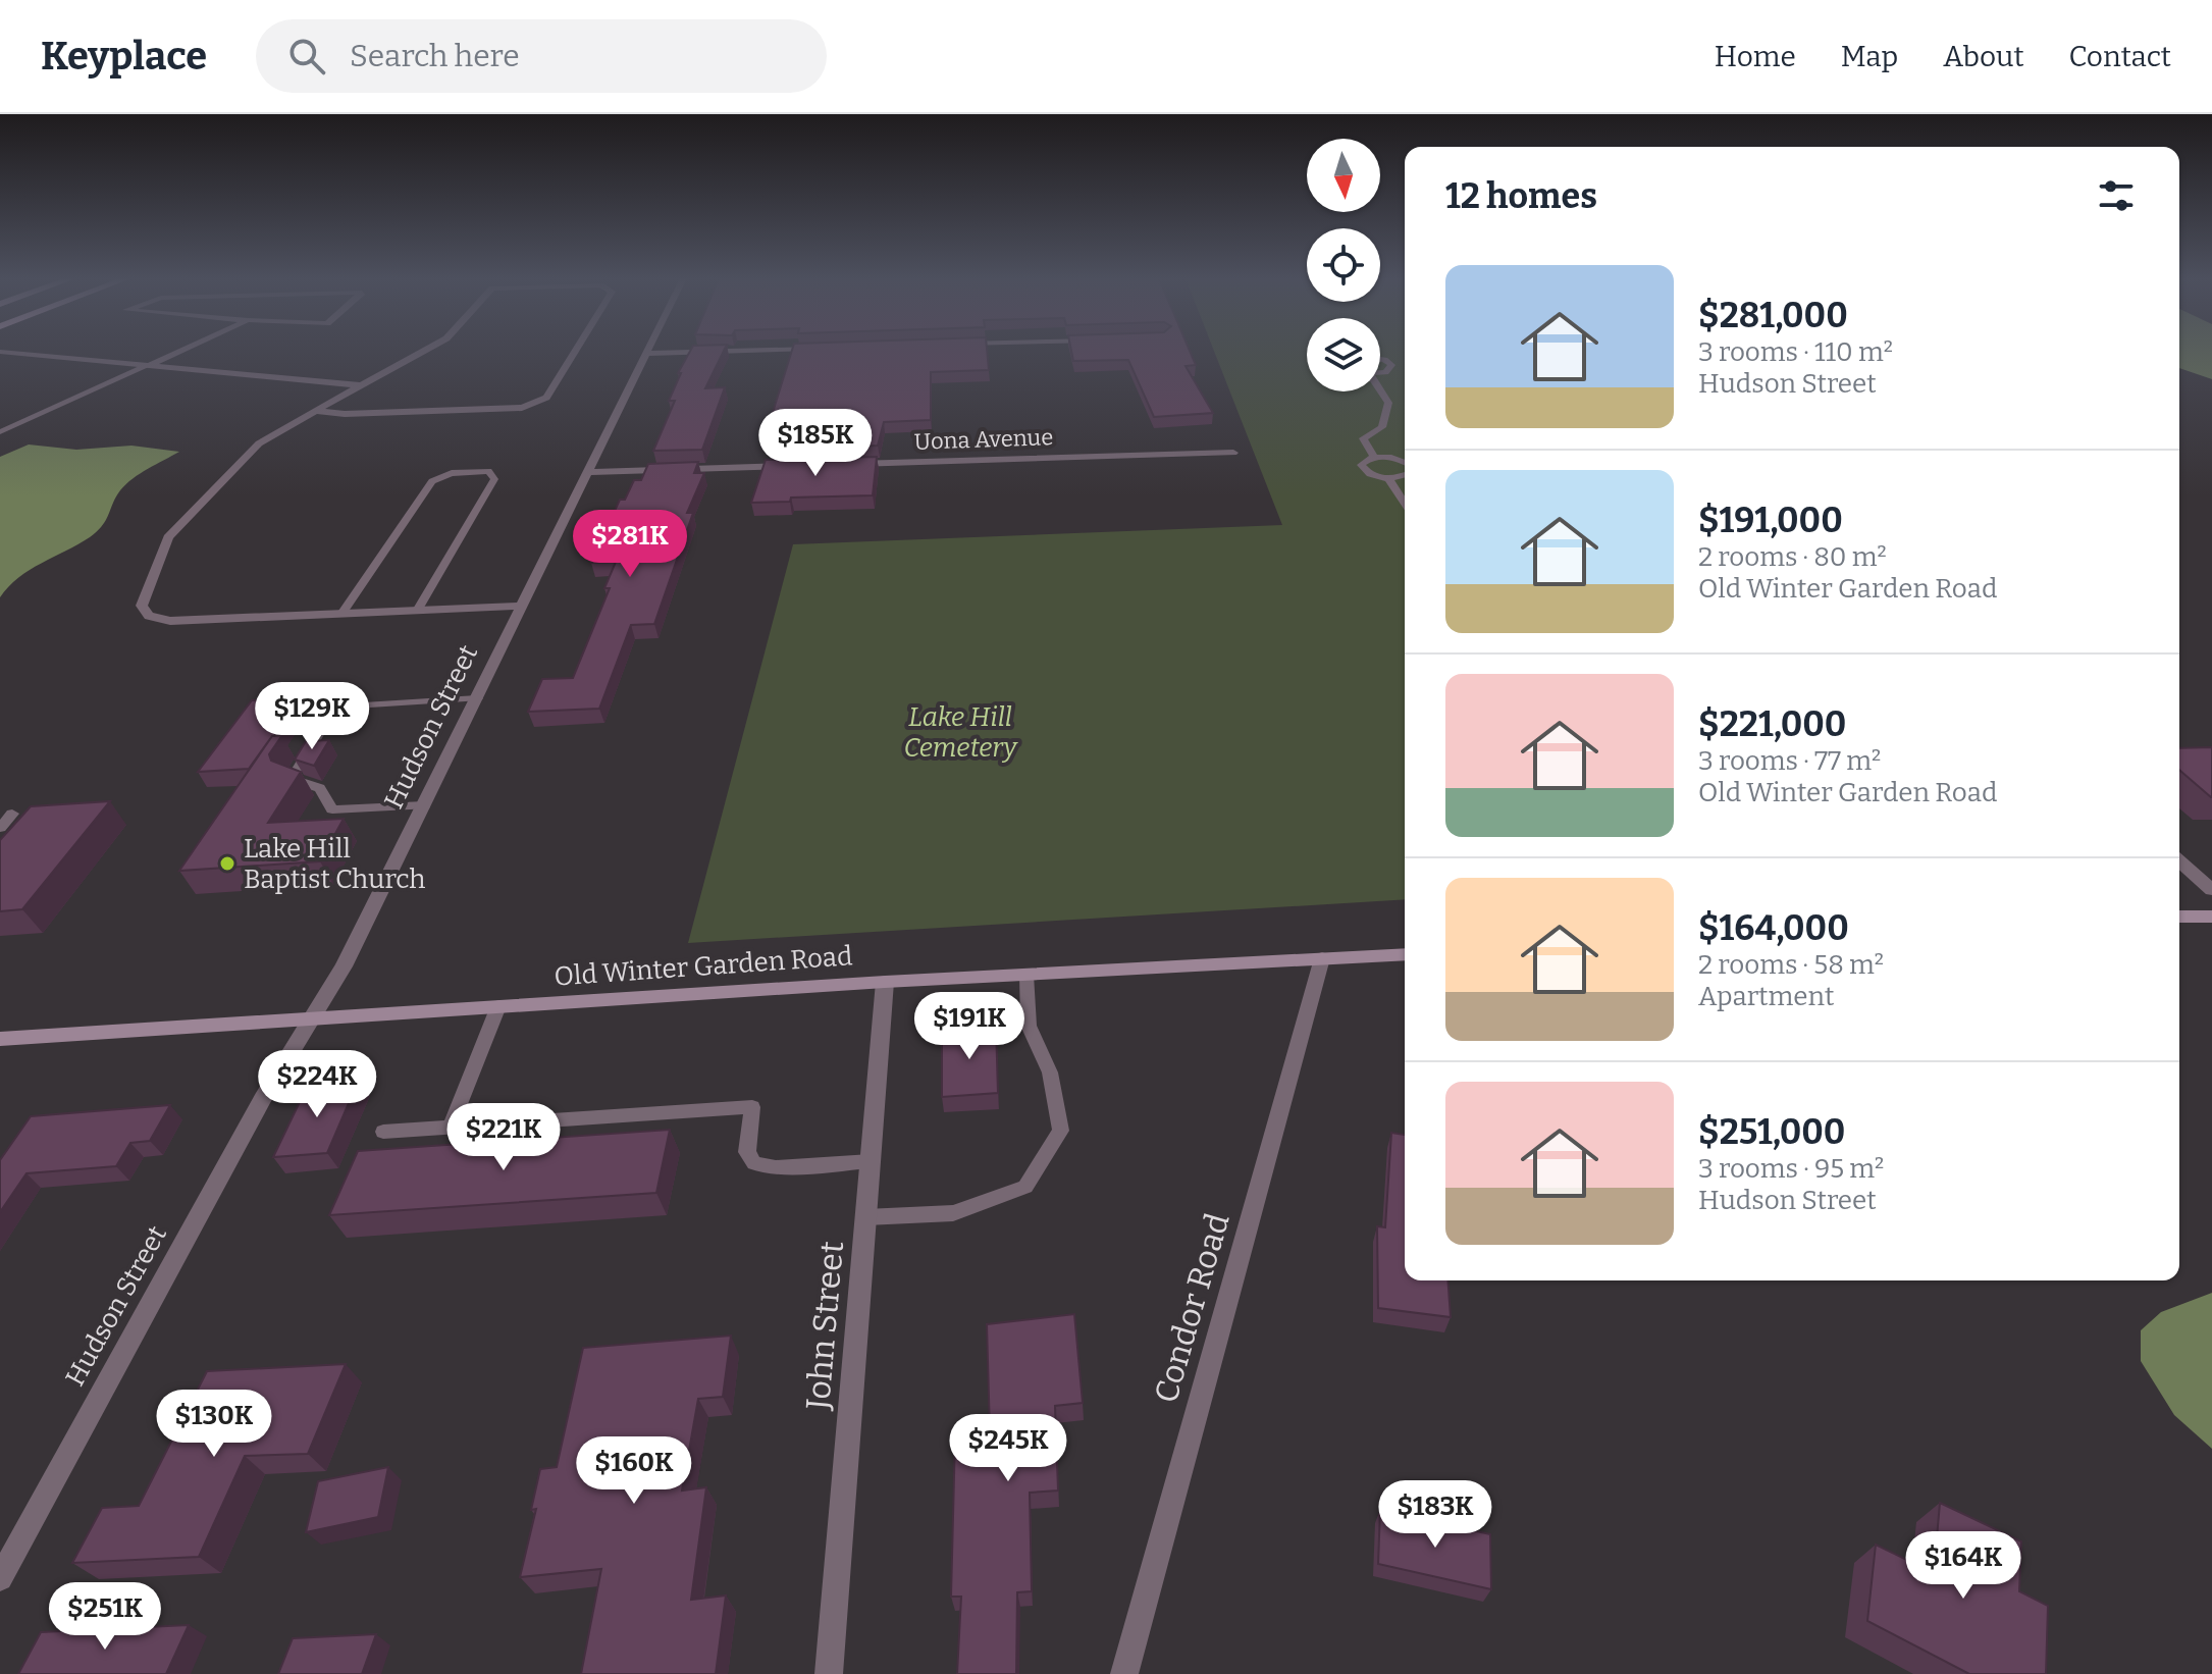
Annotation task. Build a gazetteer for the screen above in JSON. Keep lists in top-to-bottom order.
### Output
{
  "streets": {
    "main road": ["Old Winter Garden Road"],
    "street": [
      "Uona Avenue",
      "Hudson Street",
      "Condor Road",
      "John Street"
    ]
  },
  "crossings": [
    ["Hudson Street", "Old Winter Garden Road"],
    ["Old Winter Garden Road", "Condor Road"],
    ["Old Winter Garden Road", "John Street"]
  ],
  "parks": ["Lake Hill Cemetery"],
  "places": ["Lake Hill Baptist Church"],
  "north": "bottom",
  "page": {
    "header": "Keyplace",
    "search": "Search here",
    "nav": [
      "Home",
      "Map",
      "About",
      "Contact"
    ],
    "heading": "12 homes",
    "list": [
      {
        "name": "$281,000",
        "note": "3 rooms · 110 m² · Hudson Street"
      },
      {
        "name": "$191,000",
        "note": "2 rooms · 80 m² · Old Winter Garden Road"
      },
      {
        "name": "$221,000",
        "note": "3 rooms · 77 m² · Old Winter Garden Road"
      },
      {
        "name": "$164,000",
        "note": "2 rooms · 58 m² · Apartment"
      },
      {
        "name": "$251,000",
        "note": "3 rooms · 95 m² · Hudson Street"
      }
    ],
    "price": [
      "$185K",
      "$281K",
      "$129K",
      "$191K",
      "$224K",
      "$221K",
      "$130K",
      "$245K",
      "$160K",
      "$183K",
      "$164K",
      "$251K"
    ]
  }
}
